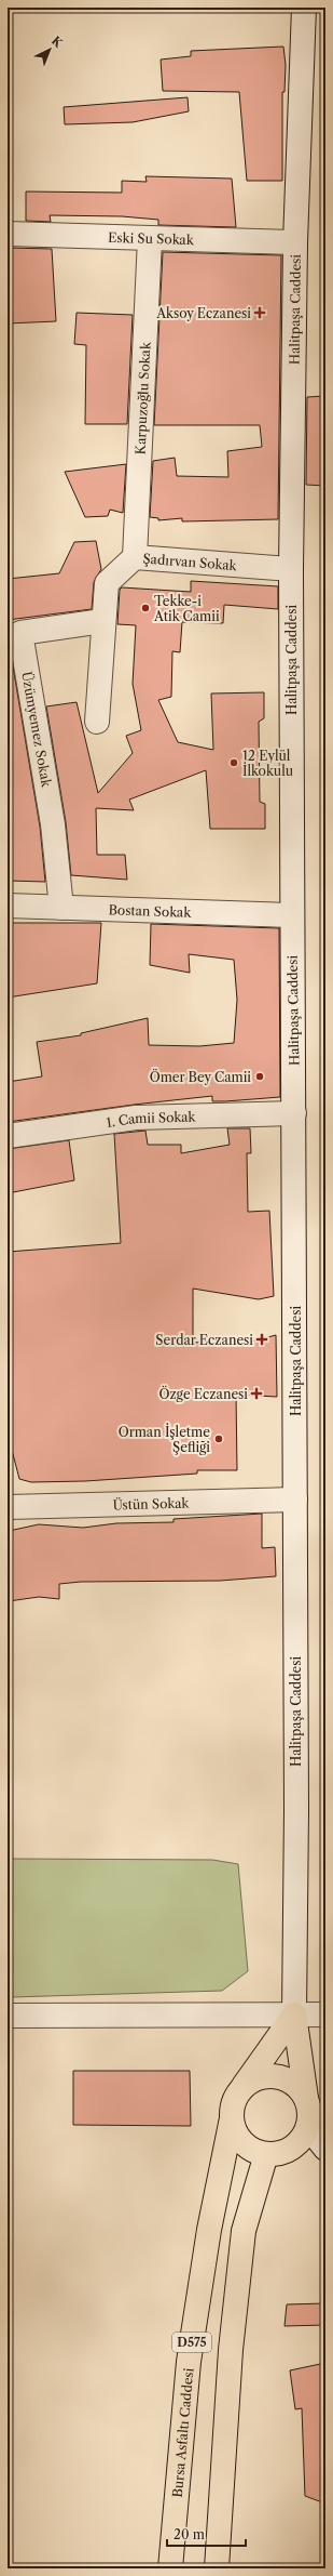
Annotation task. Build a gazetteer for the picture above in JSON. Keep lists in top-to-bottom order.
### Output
{
  "streets": {
    "highway": ["D575", "Bursa Asfaltı Caddesi"],
    "street": [
      "Eski Su Sokak",
      "Halitpaşa Caddesi",
      "Karpuzoğlu Sokak",
      "Şadırvan Sokak",
      "Üzümyemez Sokak",
      "Bostan Sokak",
      "1. Camii Sokak",
      "Üstün Sokak"
    ]
  },
  "crossings": [
    ["Eski Su Sokak", "Halitpaşa Caddesi"],
    ["Eski Su Sokak", "Karpuzoğlu Sokak"],
    ["Halitpaşa Caddesi", "Şadırvan Sokak"],
    ["Halitpaşa Caddesi", "Bostan Sokak"],
    ["Halitpaşa Caddesi", "1. Camii Sokak"],
    ["Halitpaşa Caddesi", "Üstün Sokak"],
    ["Karpuzoğlu Sokak", "Şadırvan Sokak"],
    ["Şadırvan Sokak", "Üzümyemez Sokak"],
    ["Üzümyemez Sokak", "Bostan Sokak"],
    ["D575", "Bursa Asfaltı Caddesi"]
  ],
  "places": {
    "health": ["Aksoy Eczanesi", "Serdar Eczanesi", "Özge Eczanesi"],
    "other": [
      "Tekke-i Atik Camii",
      "12 Eylül İlkokulu",
      "Ömer Bey Camii",
      "Orman İşletme Şefliği"
    ]
  },
  "scale_bar": "20 m",
  "north": "top right"
}
